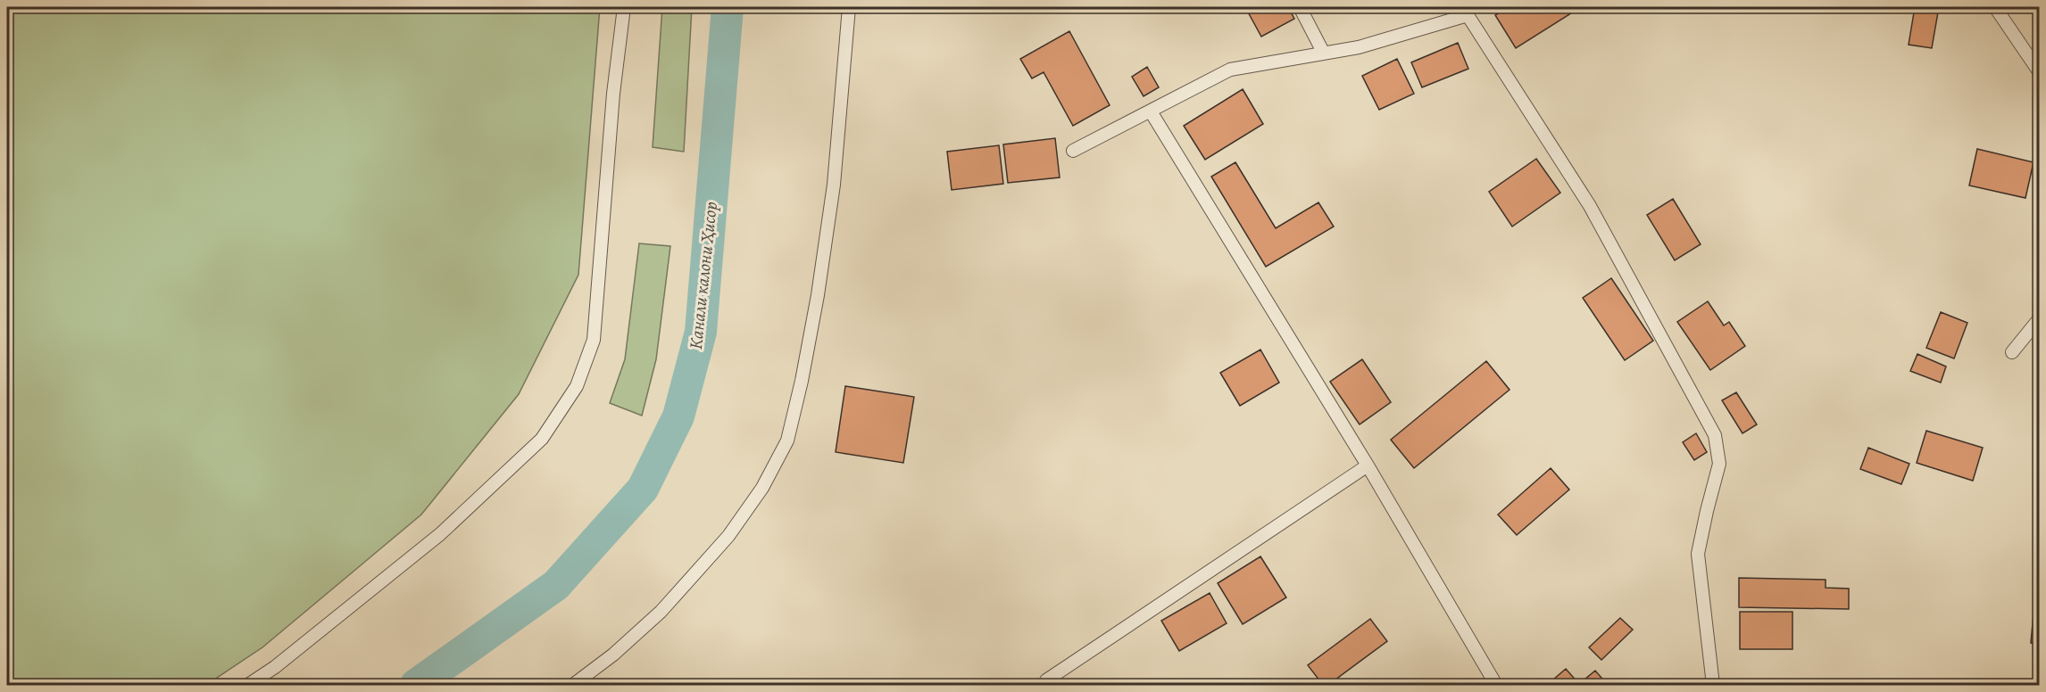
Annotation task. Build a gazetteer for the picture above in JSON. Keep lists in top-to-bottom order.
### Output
{
  "water": ["Канали калони Ҳисор"]
}
